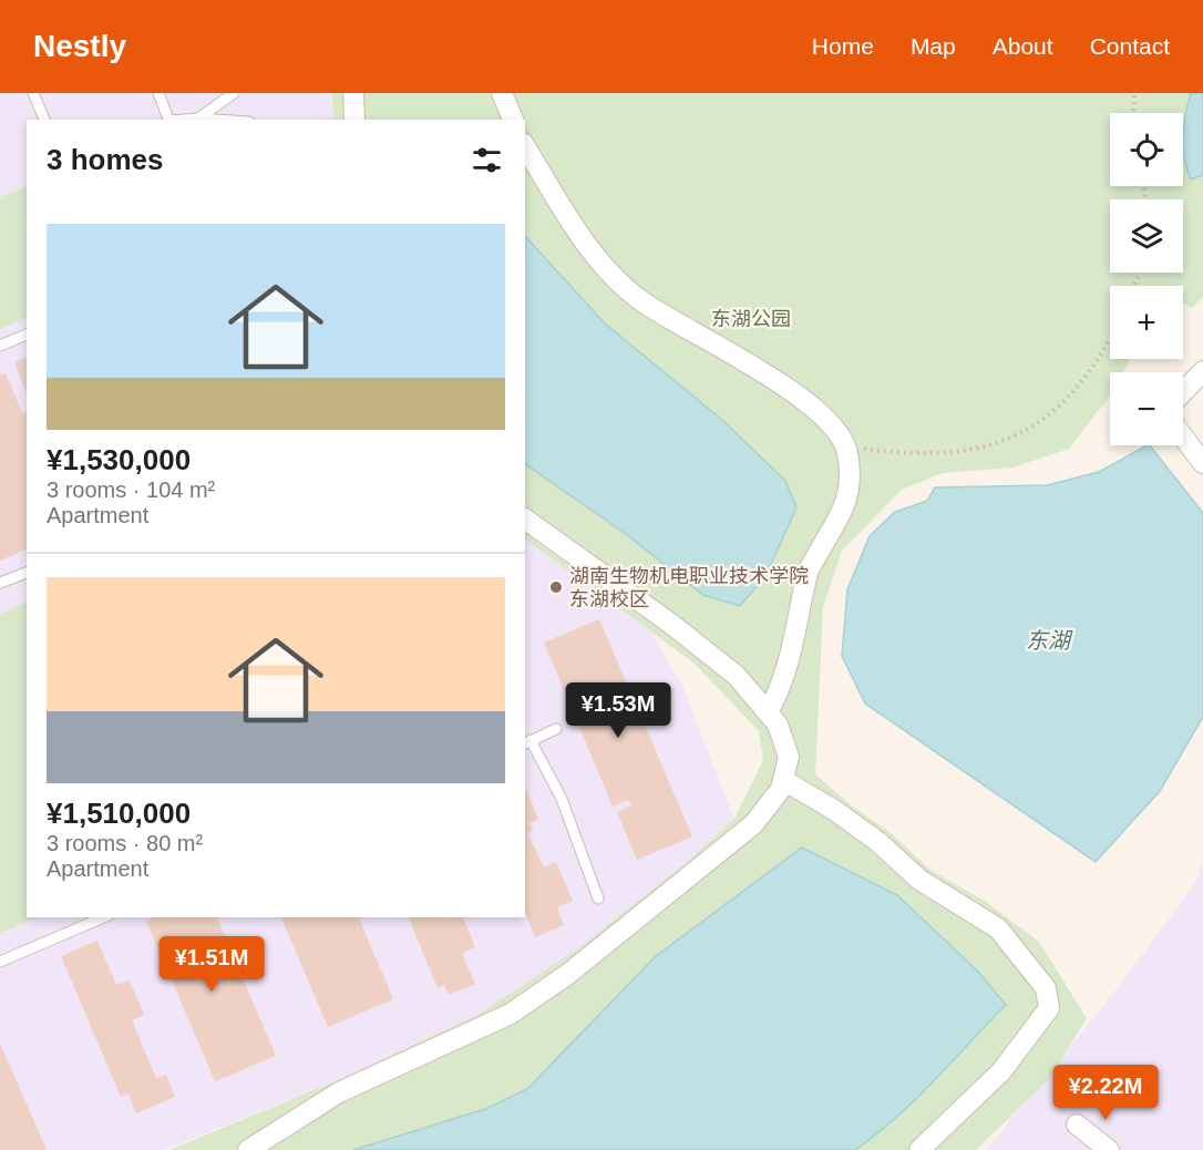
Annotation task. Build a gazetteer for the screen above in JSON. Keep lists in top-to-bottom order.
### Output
{
  "water": ["东湖"],
  "parks": ["东湖公园"],
  "places": ["湖南生物机电职业技术学院 东湖校区"],
  "page": {
    "header": "Nestly",
    "nav": [
      "Home",
      "Map",
      "About",
      "Contact"
    ],
    "map_buttons": ["+", "−"],
    "heading": "3 homes",
    "list": [
      {
        "name": "¥1,530,000",
        "note": "3 rooms · 104 m² · Apartment"
      },
      {
        "name": "¥1,510,000",
        "note": "3 rooms · 80 m² · Apartment"
      }
    ],
    "price": ["¥1.53M", "¥1.51M", "¥2.22M"]
  }
}
